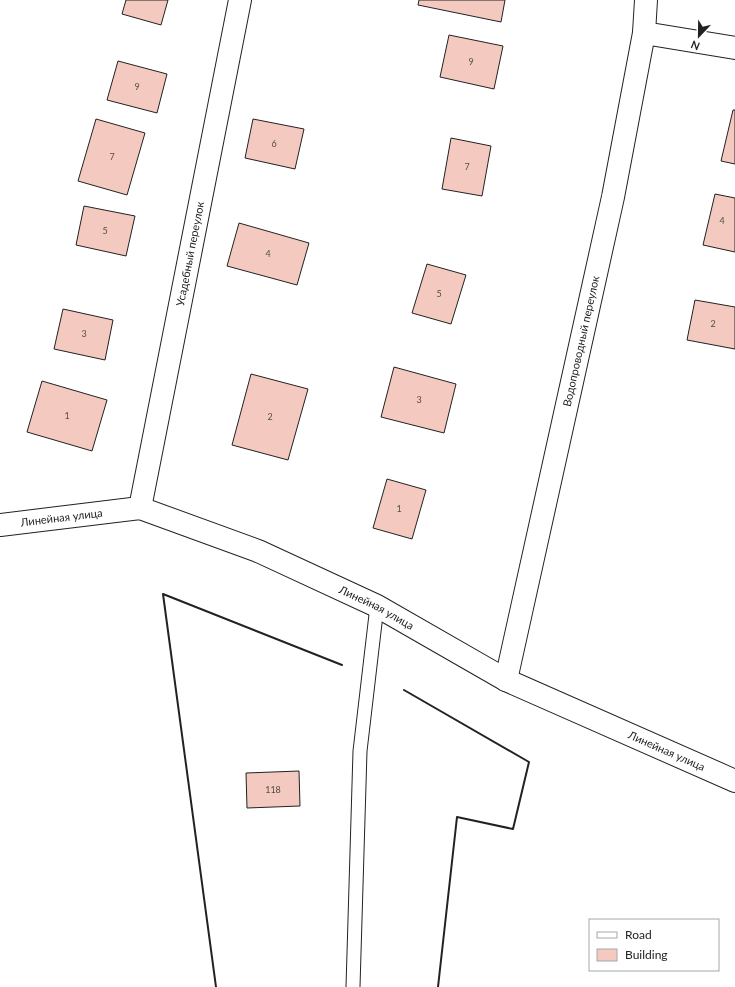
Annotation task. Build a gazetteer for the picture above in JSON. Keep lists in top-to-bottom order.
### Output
{
  "streets": {
    "street": ["Усадебный переулок", "Водопроводный переулок", "Линейная улица"]
  },
  "crossings": [
    ["Усадебный переулок", "Линейная улица"],
    ["Водопроводный переулок", "Линейная улица"]
  ],
  "house_numbers": [
    "9",
    "9",
    "6",
    "7",
    "7",
    "4",
    "5",
    "4",
    "5",
    "2",
    "3",
    "3",
    "1",
    "2",
    "1",
    "118"
  ],
  "legend": ["Road", "Building"],
  "north": "bottom"
}
